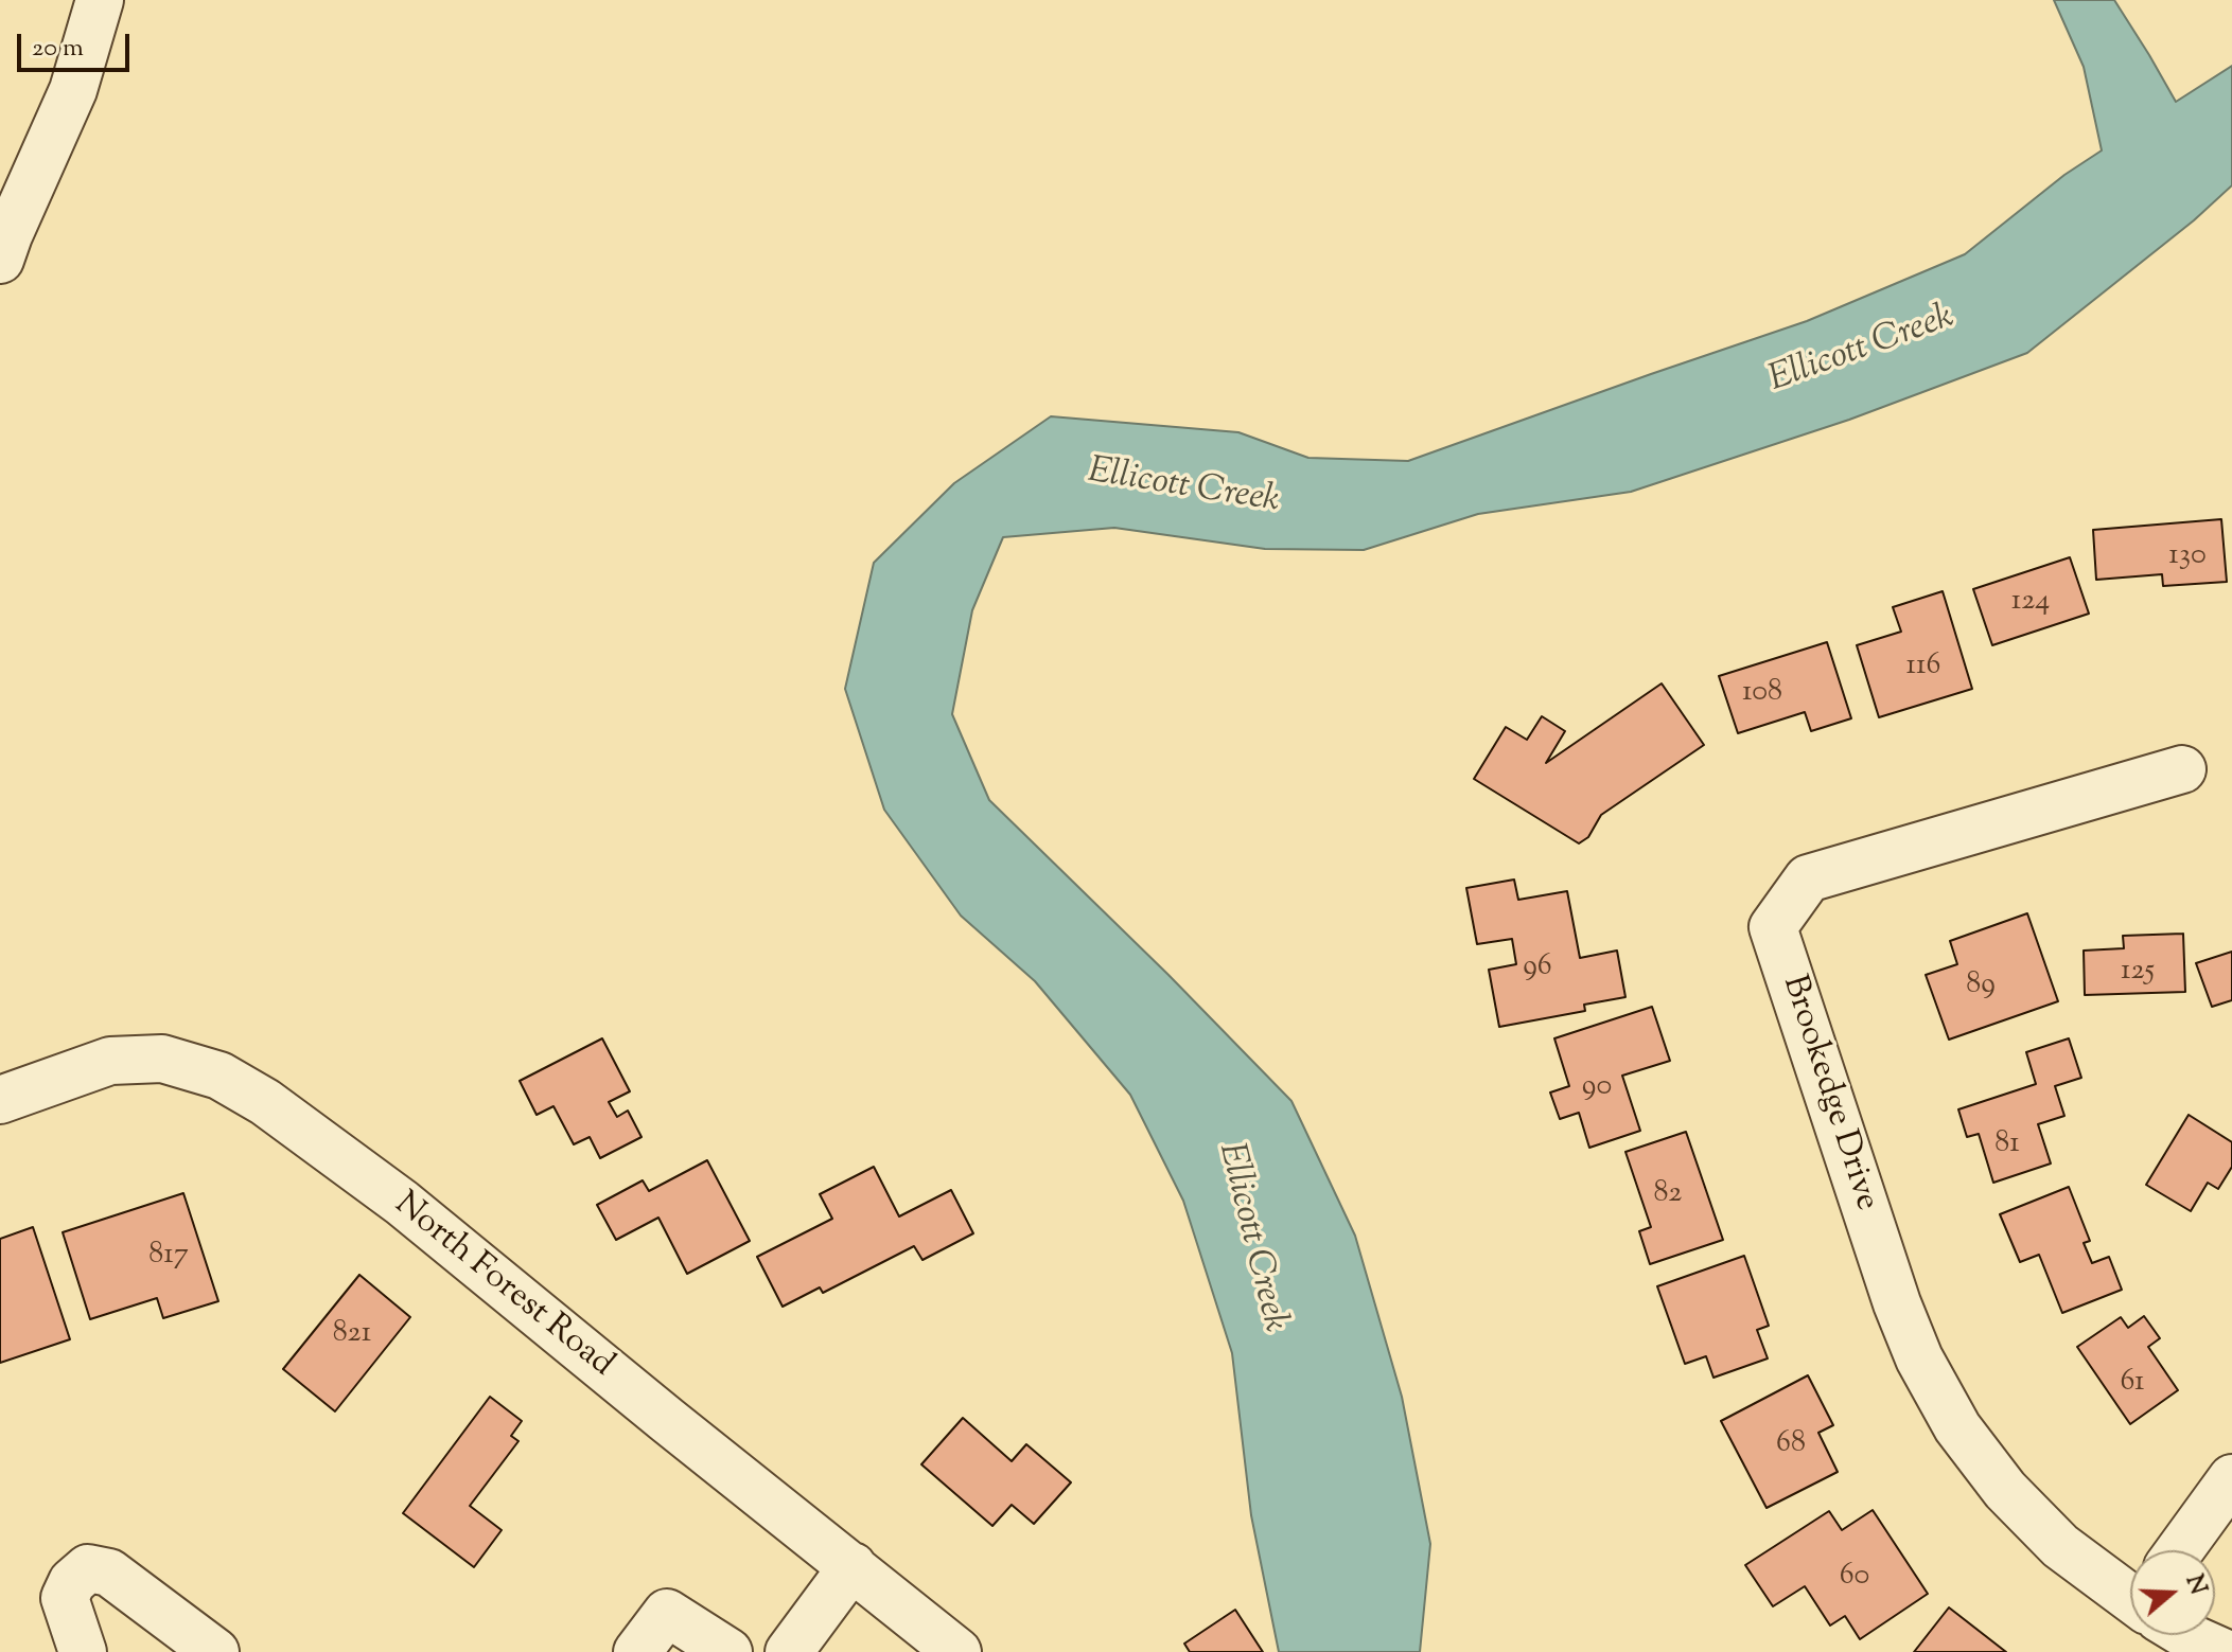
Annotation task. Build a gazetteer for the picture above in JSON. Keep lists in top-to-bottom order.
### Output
{
  "streets": {
    "street": ["Brookedge Drive", "North Forest Road"]
  },
  "water": ["Ellicott Creek"],
  "house_numbers": [
    "130",
    "124",
    "116",
    "108",
    "96",
    "125",
    "89",
    "90",
    "81",
    "82",
    "817",
    "821",
    "61",
    "68",
    "60"
  ],
  "scale_bar": "20 m",
  "north": "right"
}
